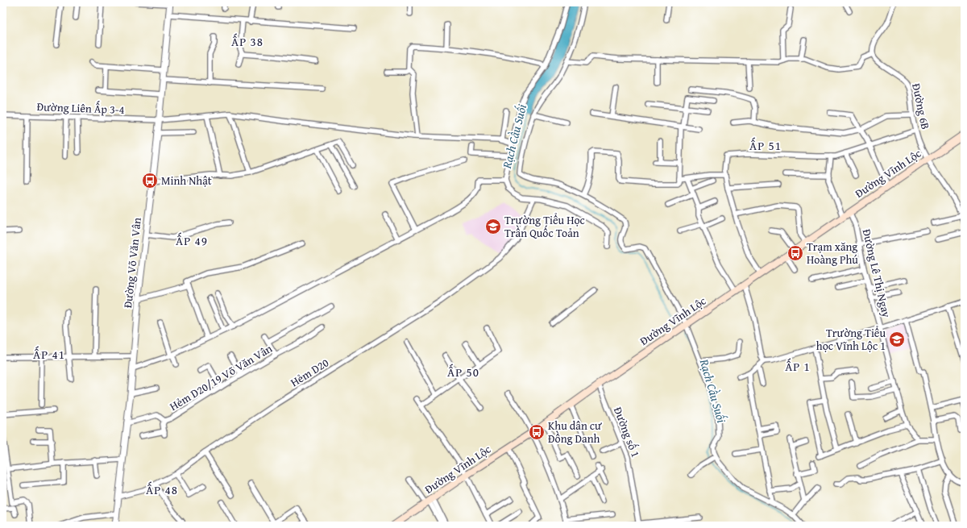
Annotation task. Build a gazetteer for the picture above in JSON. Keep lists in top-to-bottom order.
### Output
{
  "streets": {
    "main road": ["Đường Vĩnh Lộc"],
    "street": [
      "Đường 6B",
      "Đường Liên Ấp 3-4",
      "Đường Võ Văn Vân",
      "Đường Lê Thị Ngay",
      "Hẻm D20",
      "Hẻm D20/19 Võ Văn Vân",
      "Đường số 1"
    ]
  },
  "crossings": [
    ["Đường 6B", "Đường Vĩnh Lộc"],
    ["Đường Liên Ấp 3-4", "Đường Võ Văn Vân"],
    ["Đường Vĩnh Lộc", "Đường Lê Thị Ngay"],
    ["Đường Vĩnh Lộc", "Đường số 1"],
    ["Đường Võ Văn Vân", "Hẻm D20"],
    ["Đường Võ Văn Vân", "Hẻm D20/19 Võ Văn Vân"]
  ],
  "districts": [
    "ẤP 38",
    "ẤP 51",
    "ẤP 49",
    "ẤP 41",
    "ẤP 1",
    "ẤP 50",
    "ẤP 48"
  ],
  "water": ["Rạch Cầu Suối"],
  "places": {
    "bus stop": ["Minh Nhật", "Trạm xăng Hoàng Phú", "Khu dân cư Đồng Danh"],
    "school or university": ["Trường Tiểu Học Trần Quốc Toản", "Trường Tiểu học Vĩnh Lộc 1"]
  }
}
